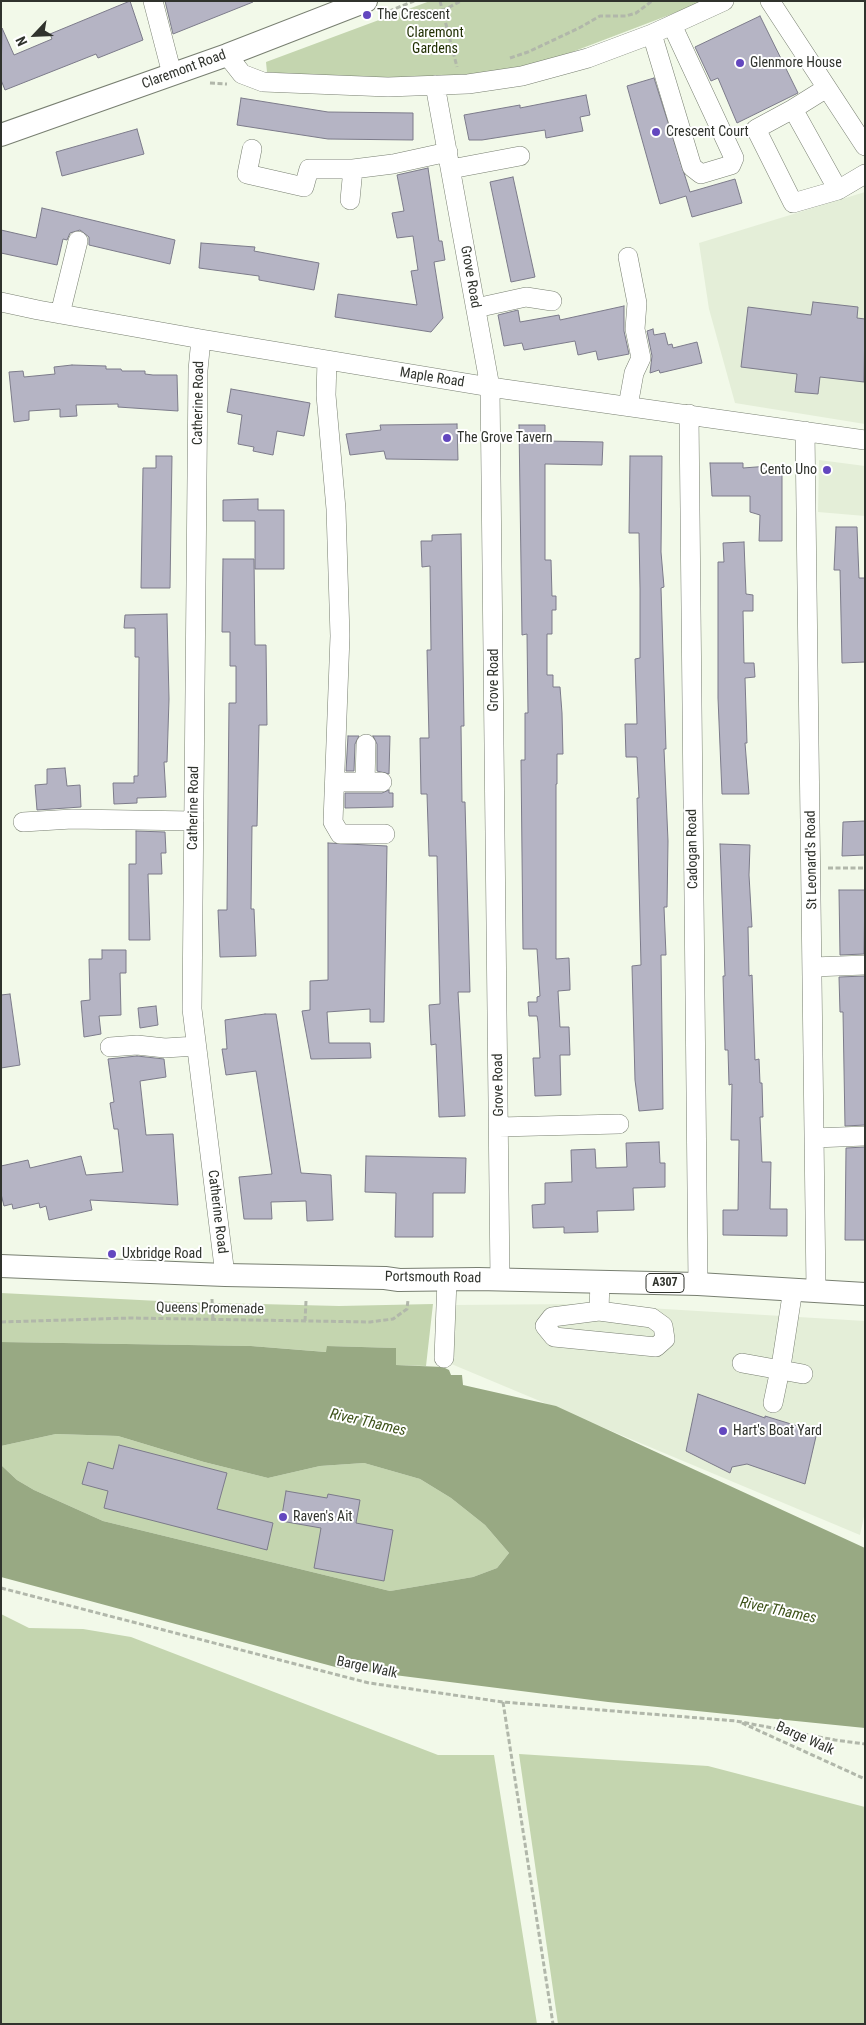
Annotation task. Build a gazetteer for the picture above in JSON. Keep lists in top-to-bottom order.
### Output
{
  "streets": {
    "main road": ["Claremont Road", "Portsmouth Road", "A307"],
    "street": [
      "Grove Road",
      "Maple Road",
      "Catherine Road",
      "Cadogan Road",
      "St Leonard's Road"
    ],
    "path": ["Queens Promenade", "Barge Walk"]
  },
  "crossings": [
    ["Grove Road", "Maple Road"],
    ["Grove Road", "Portsmouth Road"],
    ["Maple Road", "Catherine Road"],
    ["Maple Road", "Cadogan Road"],
    ["Maple Road", "St Leonard's Road"],
    ["Catherine Road", "Portsmouth Road"],
    ["Cadogan Road", "Portsmouth Road"],
    ["St Leonard's Road", "Portsmouth Road"]
  ],
  "water": ["River Thames"],
  "parks": ["Claremont Gardens"],
  "places": [
    "The Crescent",
    "Glenmore House",
    "Crescent Court",
    "The Grove Tavern",
    "Cento Uno",
    "Uxbridge Road",
    "Hart's Boat Yard",
    "Raven's Ait"
  ],
  "north": "bottom left"
}
